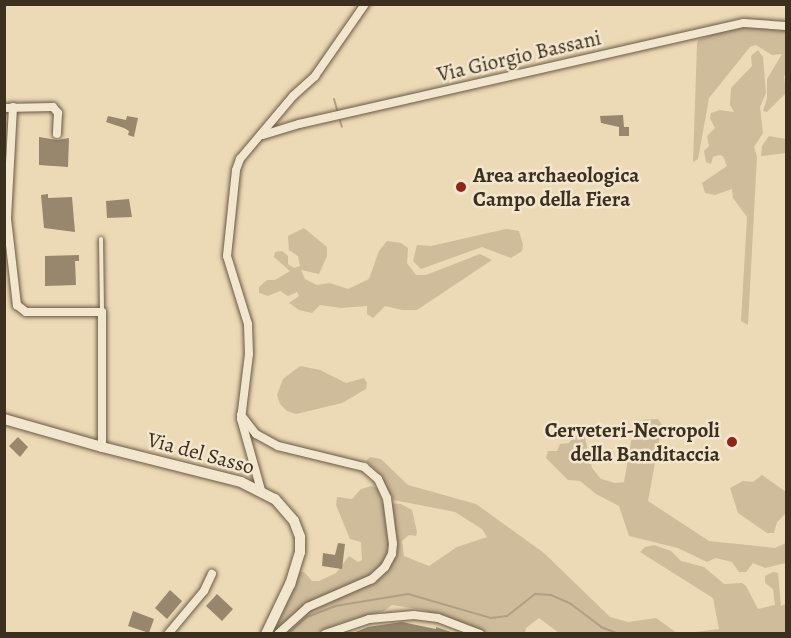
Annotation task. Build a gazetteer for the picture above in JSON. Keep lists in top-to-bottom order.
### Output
{
  "streets": {
    "street": ["Via Giorgio Bassani", "Via del Sasso"]
  },
  "places": ["Area archaeologica Campo della Fiera", "Cerveteri-Necropoli della Banditaccia"]
}
